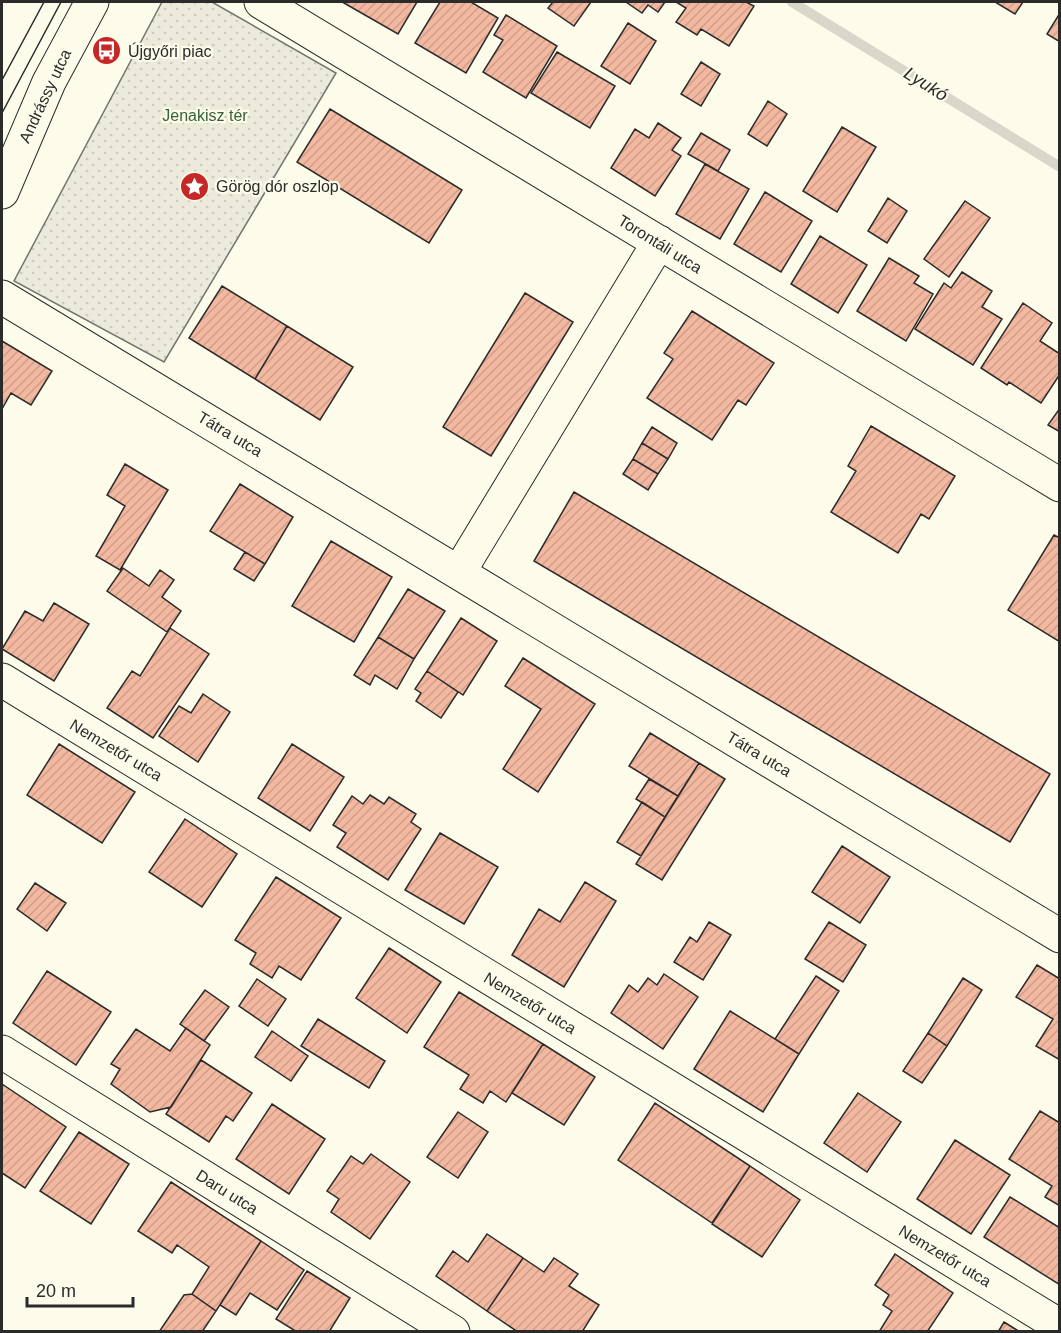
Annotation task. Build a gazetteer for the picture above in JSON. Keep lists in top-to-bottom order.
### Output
{
  "streets": {
    "street": [
      "Andrássy utca",
      "Torontáli utca",
      "Tátra utca",
      "Nemzetőr utca",
      "Daru utca"
    ]
  },
  "water": ["Lyukó"],
  "parks": ["Jenakisz tér"],
  "places": {
    "bus stop": ["Újgyőri piac"],
    "place": ["Görög dór oszlop"]
  },
  "scale_bar": "20 m"
}
